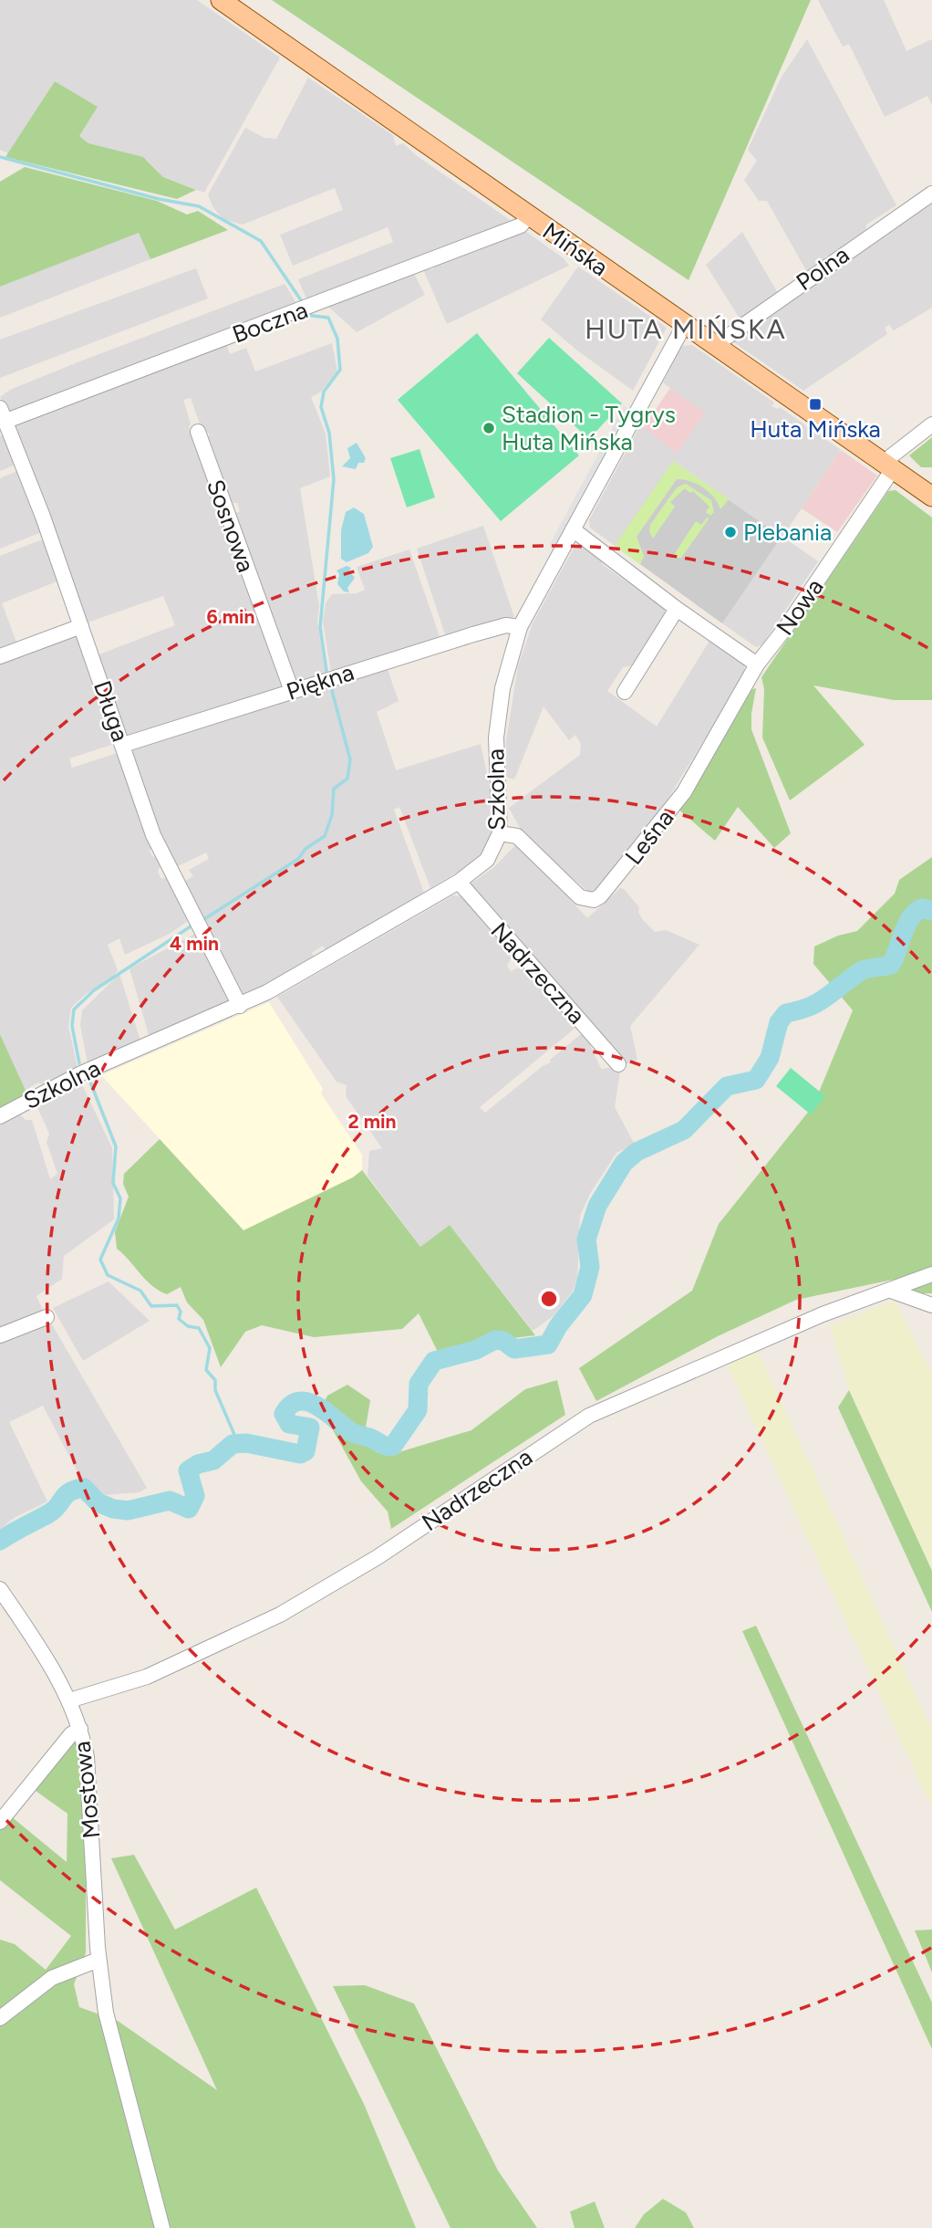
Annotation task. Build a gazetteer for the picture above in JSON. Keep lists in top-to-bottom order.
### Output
{
  "streets": {
    "main road": ["Mińska"],
    "street": [
      "Polna",
      "Boczna",
      "Sosnowa",
      "Nowa",
      "Piękna",
      "Długa",
      "Szkolna",
      "Leśna",
      "Nadrzeczna",
      "Mostowa"
    ]
  },
  "crossings": [
    ["Mińska", "Polna"],
    ["Mińska", "Boczna"],
    ["Mińska", "Nowa"],
    ["Mińska", "Szkolna"],
    ["Boczna", "Długa"],
    ["Sosnowa", "Piękna"],
    ["Nowa", "Leśna"],
    ["Piękna", "Długa"],
    ["Piękna", "Szkolna"],
    ["Długa", "Szkolna"],
    ["Szkolna", "Leśna"],
    ["Szkolna", "Nadrzeczna"],
    ["Nadrzeczna", "Mostowa"]
  ],
  "districts": ["HUTA MIŃSKA"],
  "places": {
    "transit": ["Huta Mińska"],
    "other": ["Stadion - Tygrys Huta Mińska", "Plebania"]
  },
  "rings": ["6 min", "4 min", "2 min"]
}
